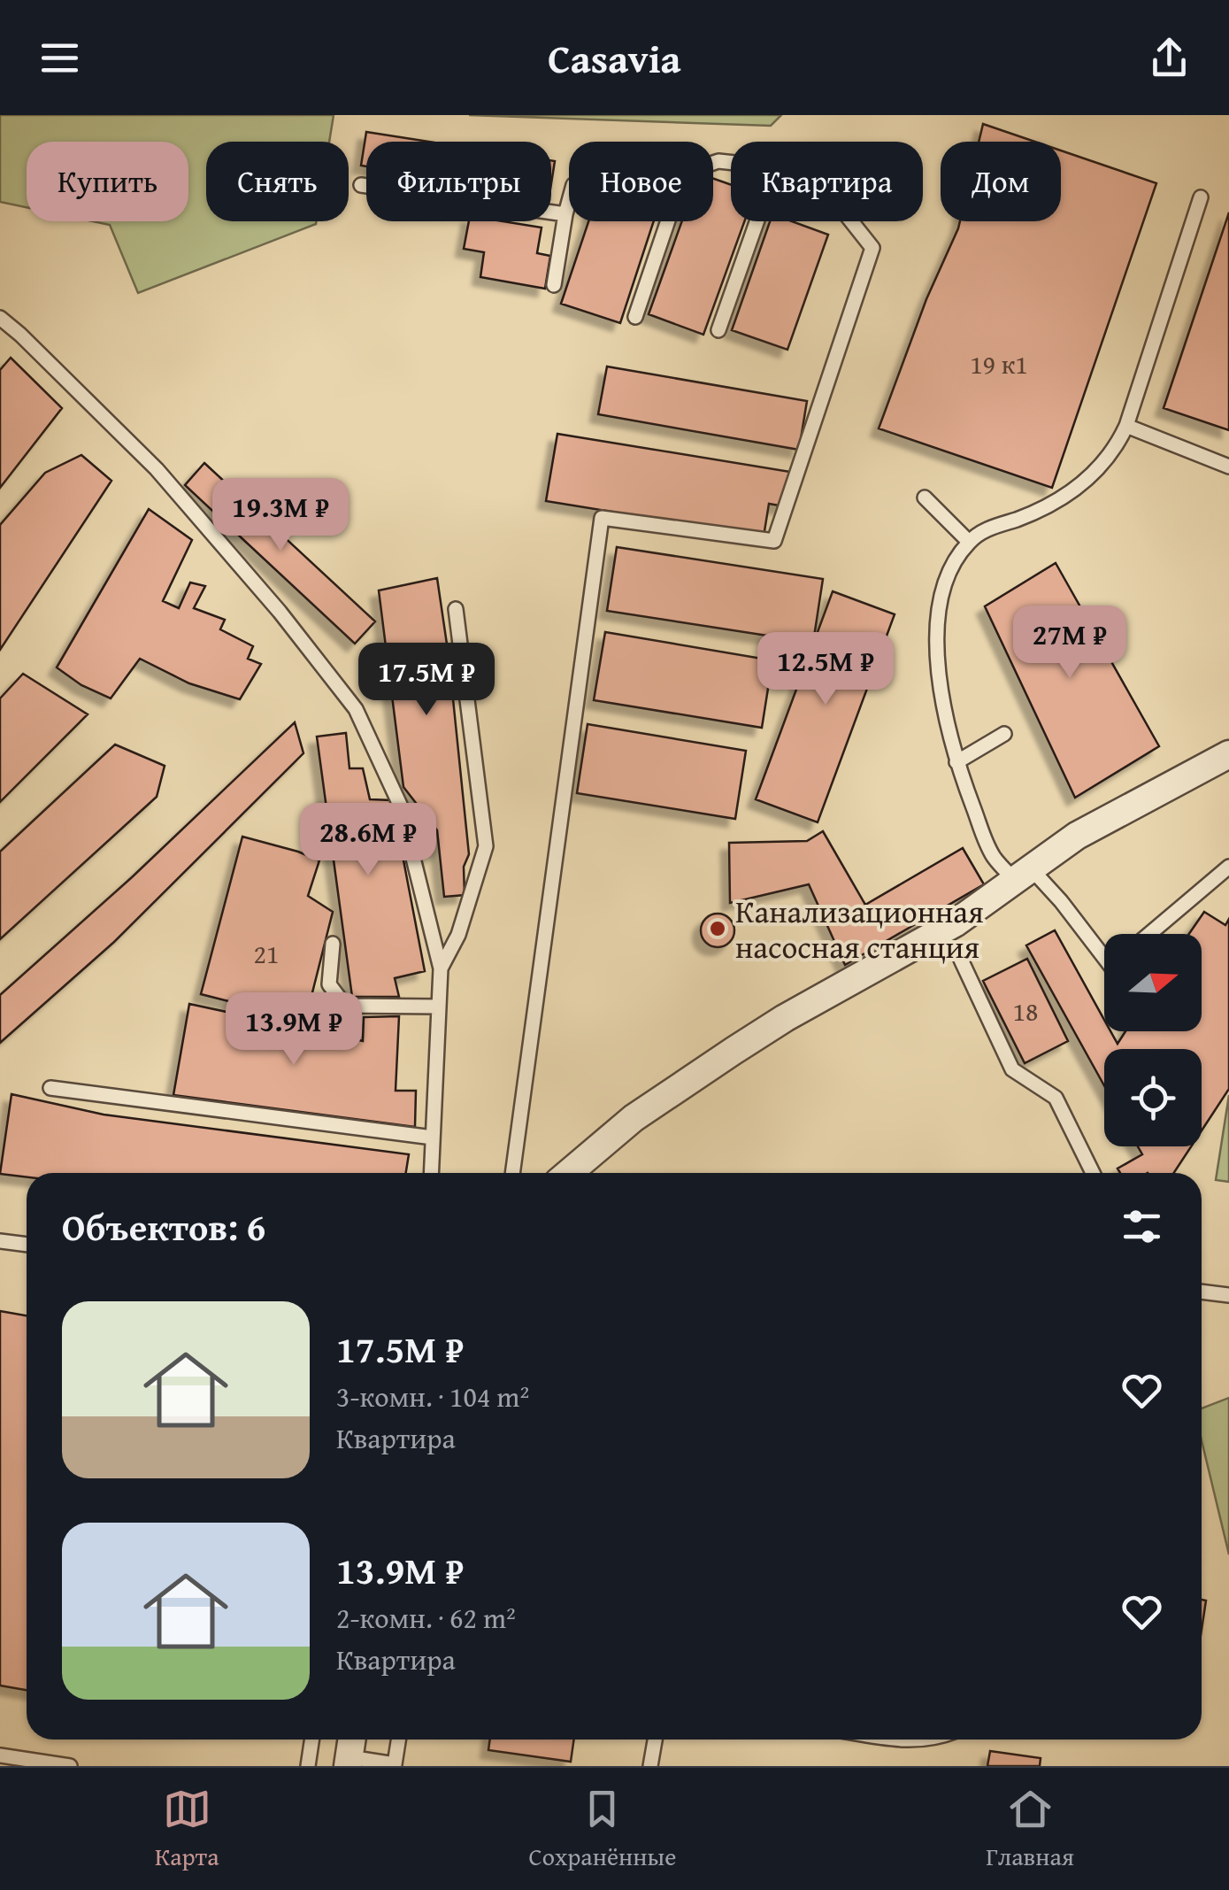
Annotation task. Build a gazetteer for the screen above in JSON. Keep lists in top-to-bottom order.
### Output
{
  "places": ["Канализационная насосная станция"],
  "house_numbers": ["19 к1", "21", "18"],
  "north": "right",
  "page": {
    "header": "Casavia",
    "chip": [
      "Купить",
      "Снять",
      "Фильтры",
      "Новое",
      "Квартира",
      "Дом"
    ],
    "price": [
      "19.3M ₽",
      "27M ₽",
      "12.5M ₽",
      "17.5M ₽",
      "28.6M ₽",
      "13.9M ₽"
    ],
    "heading": "Объектов: 6",
    "list": [
      {
        "name": "17.5M ₽",
        "note": "3-комн. · 104 m² · Квартира"
      },
      {
        "name": "13.9M ₽",
        "note": "2-комн. · 62 m² · Квартира"
      }
    ],
    "tabs": ["Карта", "Сохранённые", "Главная"]
  }
}
